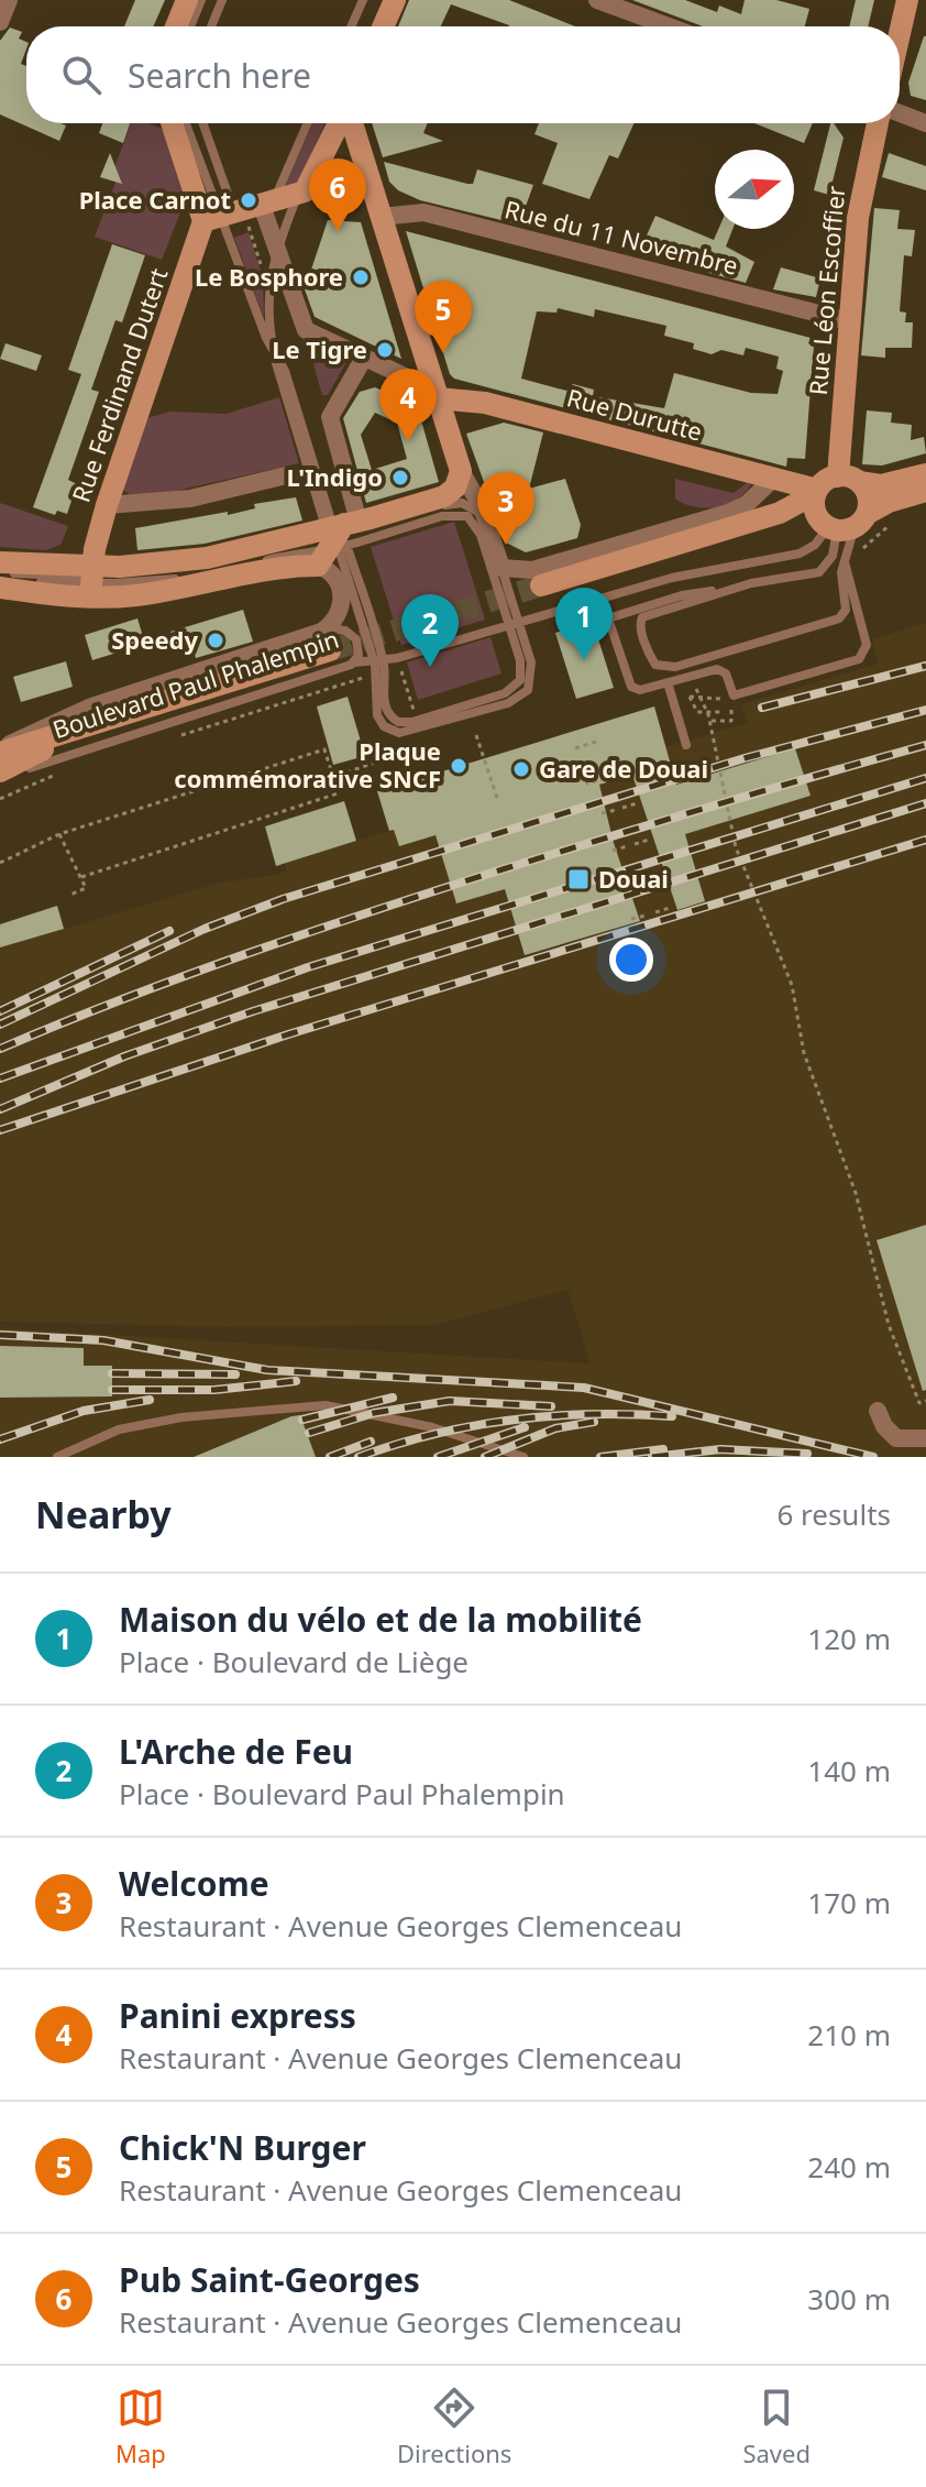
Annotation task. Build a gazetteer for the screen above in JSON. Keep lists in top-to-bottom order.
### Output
{
  "streets": {
    "street": [
      "Rue du 11 Novembre",
      "Rue Léon Escoffier",
      "Rue Ferdinand Dutert",
      "Rue Durutte",
      "Boulevard Paul Phalempin"
    ]
  },
  "crossings": [
    ["Rue du 11 Novembre", "Rue Léon Escoffier"]
  ],
  "places": {
    "other": [
      "Place Carnot",
      "Le Bosphore",
      "Le Tigre",
      "L'Indigo",
      "Speedy",
      "Plaque commémorative SNCF",
      "Gare de Douai"
    ],
    "transit": ["Douai"]
  },
  "north": "right",
  "page": {
    "search": "Search here",
    "pins": [
      "6",
      "5",
      "4",
      "3",
      "1",
      "2"
    ],
    "heading": ["Nearby", "6 results"],
    "list": [
      {
        "mark": "1",
        "name": "Maison du vélo et de la mobilité",
        "note": "Place · Boulevard de Liège",
        "value": "120 m"
      },
      {
        "mark": "2",
        "name": "L'Arche de Feu",
        "note": "Place · Boulevard Paul Phalempin",
        "value": "140 m"
      },
      {
        "mark": "3",
        "name": "Welcome",
        "note": "Restaurant · Avenue Georges Clemenceau",
        "value": "170 m"
      },
      {
        "mark": "4",
        "name": "Panini express",
        "note": "Restaurant · Avenue Georges Clemenceau",
        "value": "210 m"
      },
      {
        "mark": "5",
        "name": "Chick'N Burger",
        "note": "Restaurant · Avenue Georges Clemenceau",
        "value": "240 m"
      },
      {
        "mark": "6",
        "name": "Pub Saint-Georges",
        "note": "Restaurant · Avenue Georges Clemenceau",
        "value": "300 m"
      }
    ],
    "nav": ["Map", "Directions", "Saved"]
  }
}
